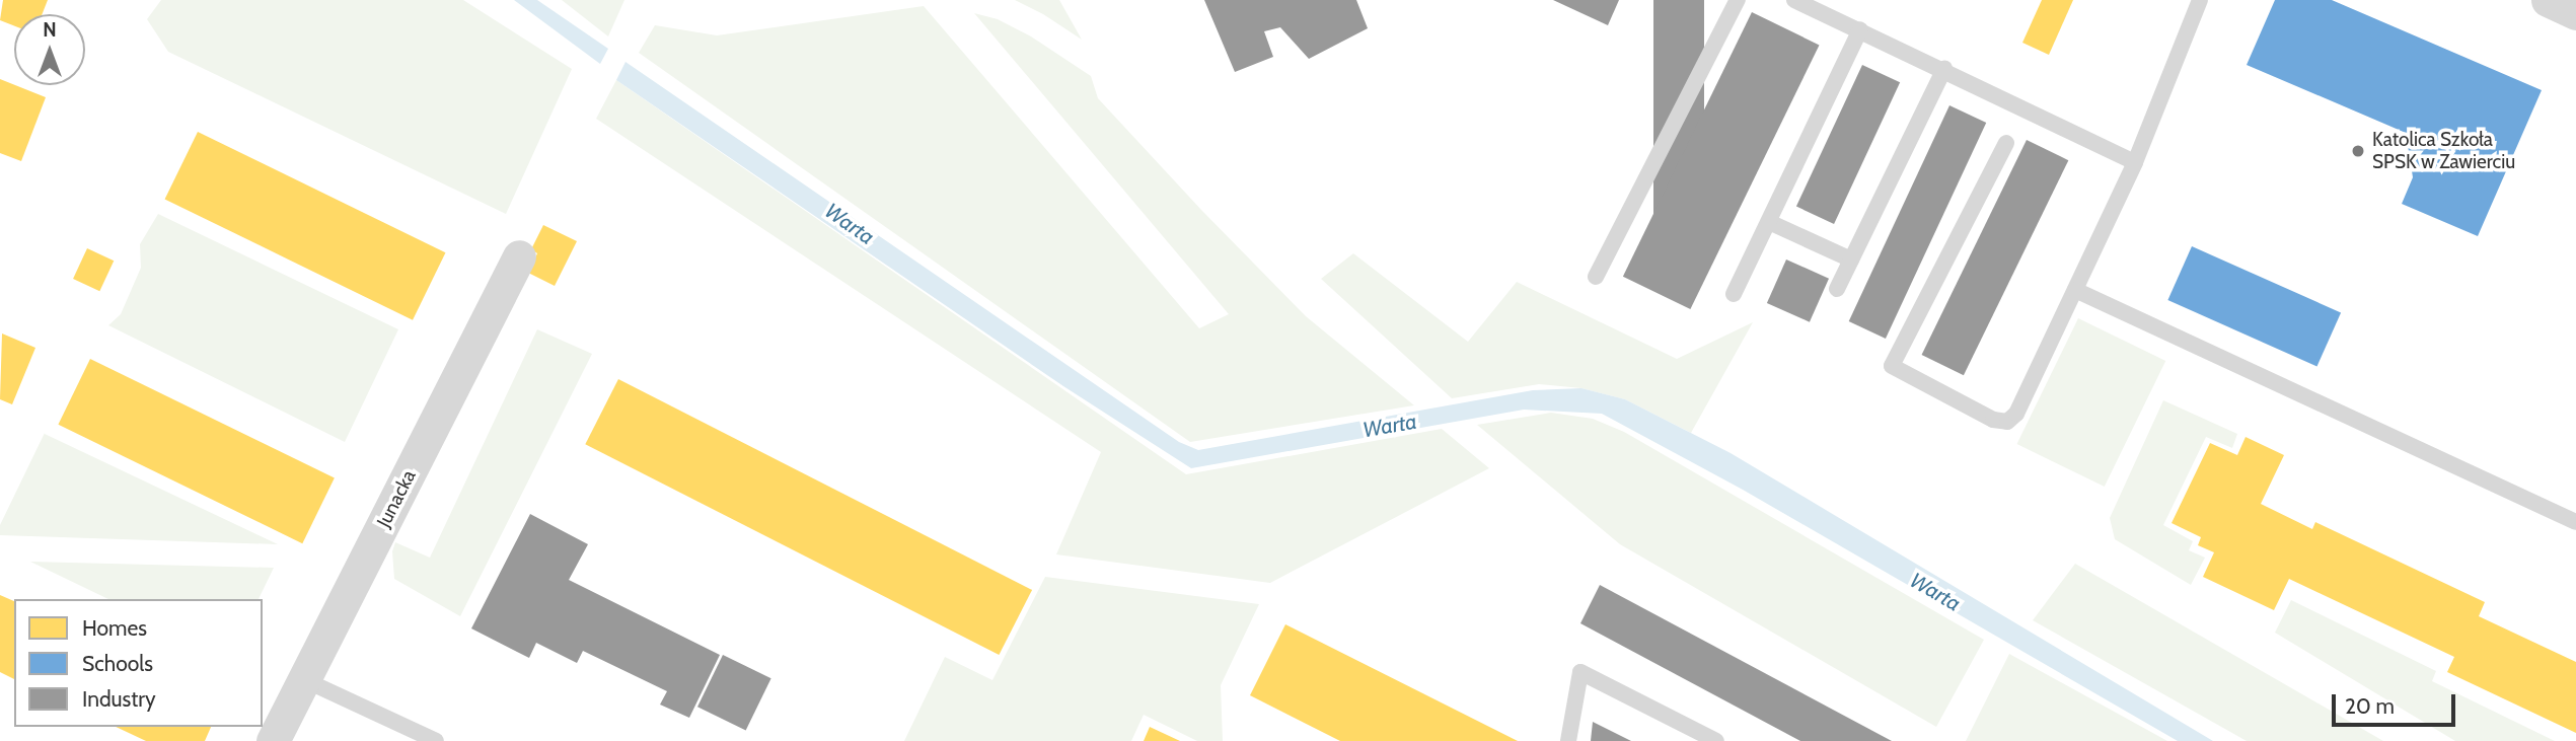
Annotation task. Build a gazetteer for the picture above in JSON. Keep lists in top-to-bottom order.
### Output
{
  "streets": {
    "street": ["Junacka"]
  },
  "water": ["Warta"],
  "places": ["Katolica Szkoła SPSK w Zawierciu"],
  "legend": ["Homes", "Schools", "Industry"],
  "scale_bar": "20 m",
  "north": "top"
}
